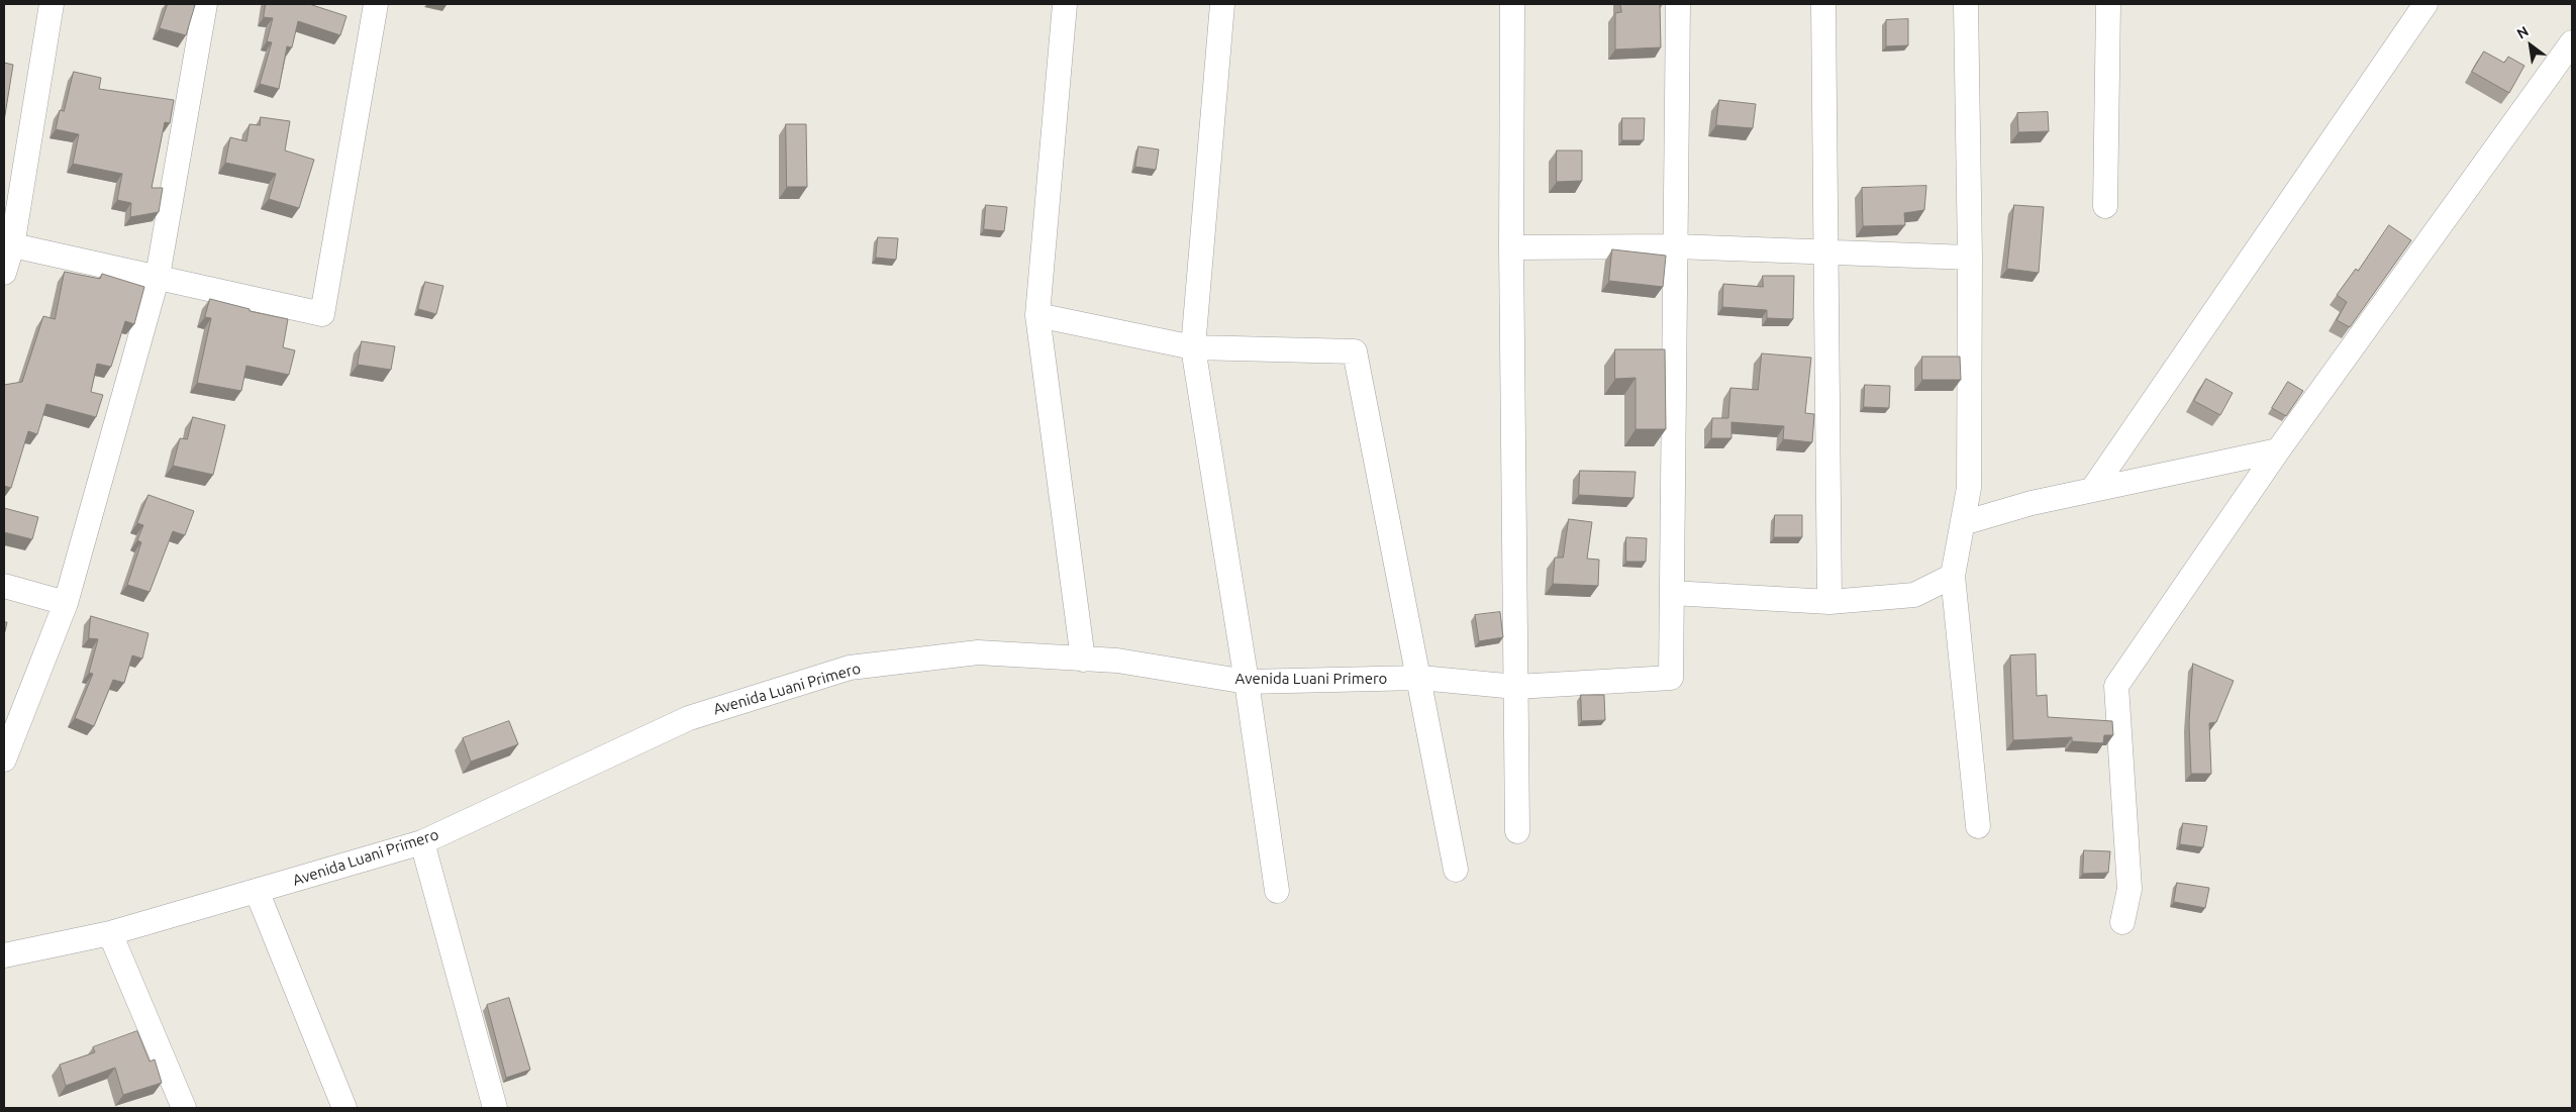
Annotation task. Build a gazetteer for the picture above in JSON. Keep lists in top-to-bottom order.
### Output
{
  "streets": {
    "street": ["Avenida Luani Primero"]
  },
  "north": "top left"
}
